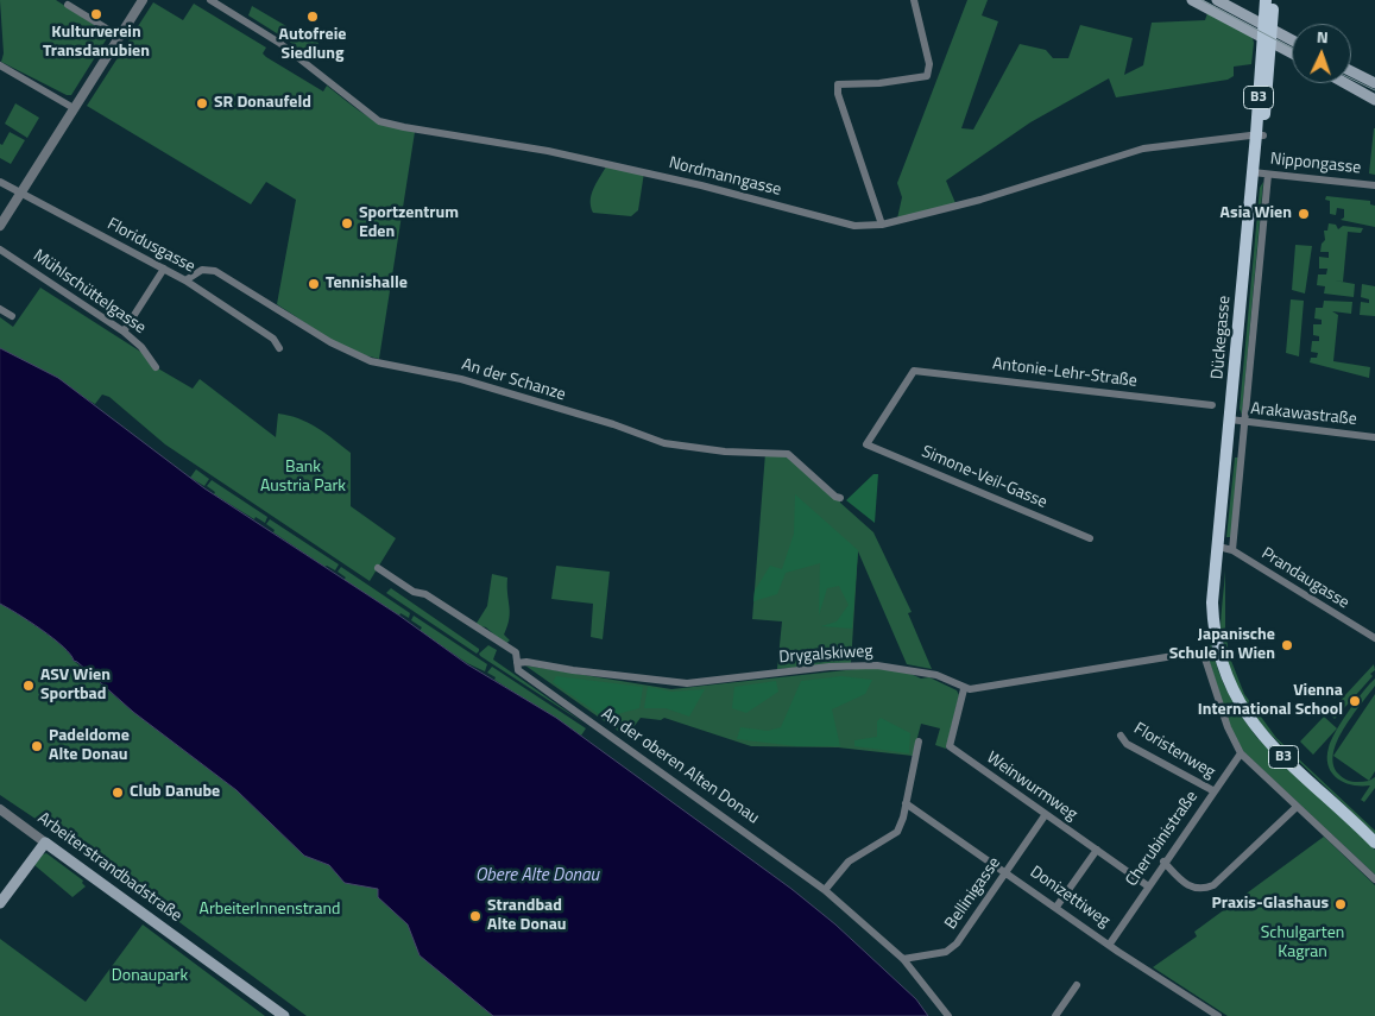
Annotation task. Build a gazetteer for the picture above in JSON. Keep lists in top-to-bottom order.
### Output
{
  "streets": {
    "main road": ["B3", "Dückegasse", "Arbeiterstrandbadstraße"],
    "street": [
      "Nippongasse",
      "Nordmanngasse",
      "Floridusgasse",
      "Mühlschüttelgasse",
      "Antonie-Lehr-Straße",
      "An der Schanze",
      "Arakawastraße",
      "Simone-Veil-Gasse",
      "Prandaugasse",
      "Drygalskiweg",
      "Floristenweg",
      "An der oberen Alten Donau",
      "Weinwurmweg",
      "Cherubinistraße",
      "Bellinigasse",
      "Donizettiweg"
    ]
  },
  "crossings": [
    ["B3", "Dückegasse"],
    ["Nippongasse", "Dückegasse"],
    ["Nordmanngasse", "Dückegasse"],
    ["Floridusgasse", "An der Schanze"],
    ["Dückegasse", "Arakawastraße"],
    ["Dückegasse", "Prandaugasse"],
    ["Antonie-Lehr-Straße", "Simone-Veil-Gasse"],
    ["Drygalskiweg", "An der oberen Alten Donau"],
    ["Drygalskiweg", "Weinwurmweg"],
    ["Floristenweg", "Cherubinistraße"],
    ["An der oberen Alten Donau", "Bellinigasse"],
    ["Weinwurmweg", "Cherubinistraße"],
    ["Weinwurmweg", "Bellinigasse"],
    ["Cherubinistraße", "Donizettiweg"],
    ["Bellinigasse", "Donizettiweg"]
  ],
  "water": ["Obere Alte Donau"],
  "parks": [
    "Bank Austria Park",
    "ArbeiterInnenstrand",
    "Schulgarten Kagran",
    "Donaupark"
  ],
  "places": [
    "Kulturverein Transdanubien",
    "Autofreie Siedlung",
    "SR Donaufeld",
    "Asia Wien",
    "Sportzentrum Eden",
    "Tennishalle",
    "Japanische Schule in Wien",
    "ASV Wien Sportbad",
    "Vienna International School",
    "Padeldome Alte Donau",
    "Club Danube",
    "Praxis-Glashaus",
    "Strandbad Alte Donau"
  ],
  "north": "top"
}
